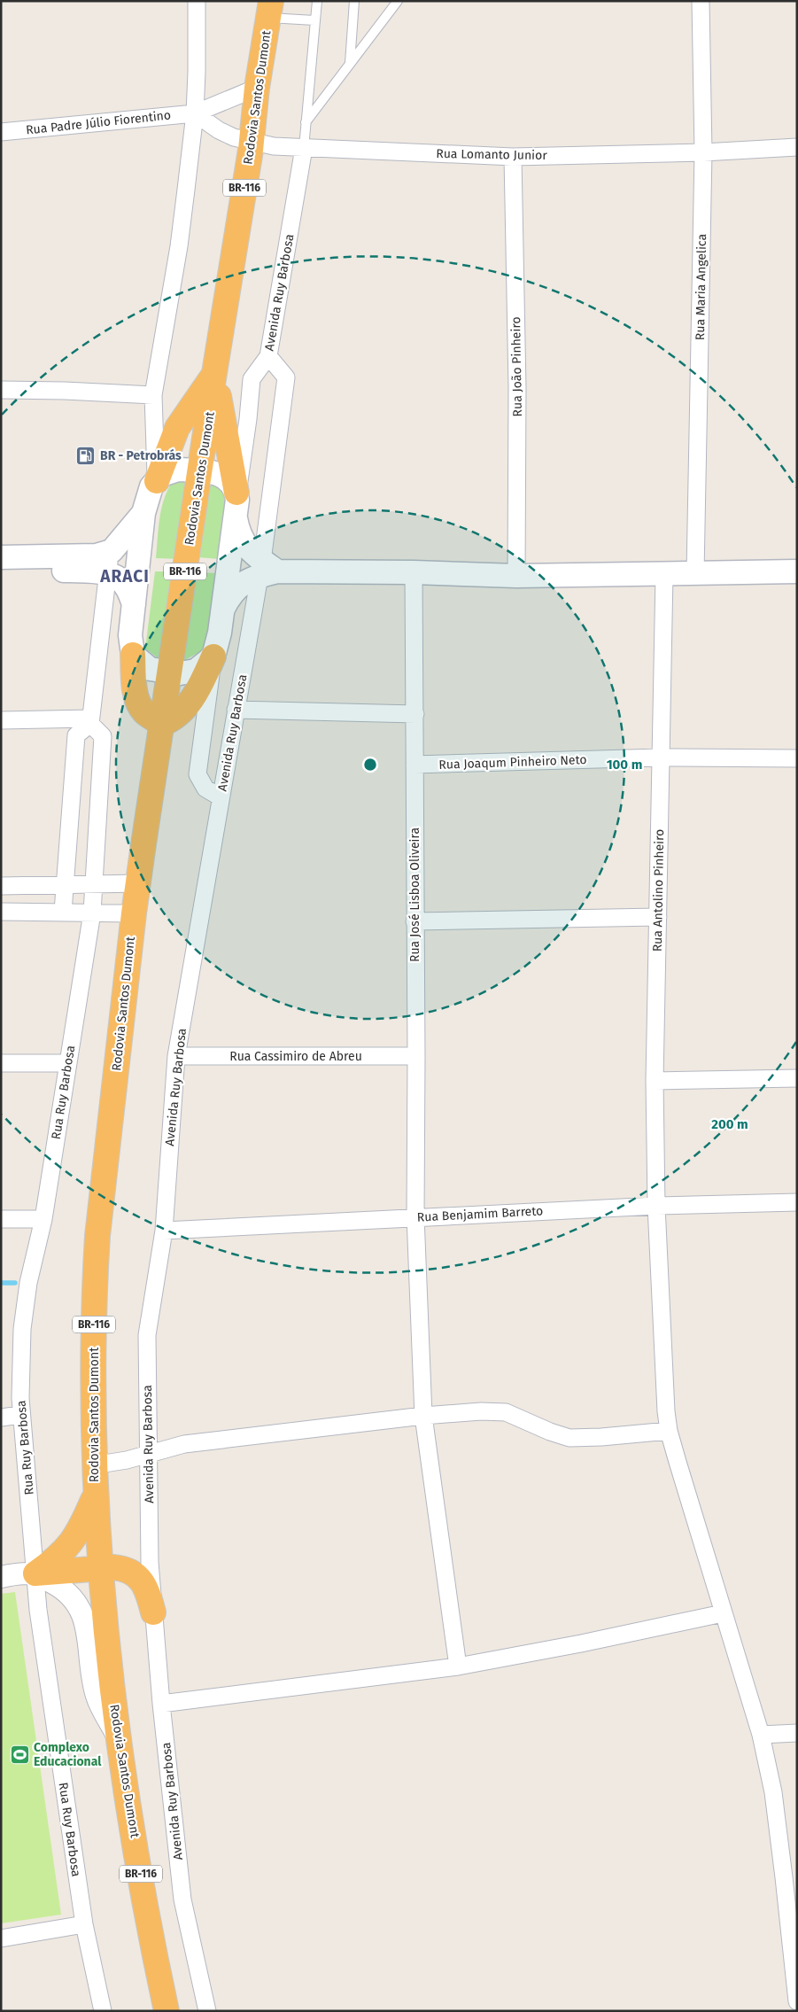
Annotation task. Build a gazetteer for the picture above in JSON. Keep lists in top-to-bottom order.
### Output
{
  "streets": {
    "highway": ["Rodovia Santos Dumont", "BR-116"],
    "street": [
      "Rua Padre Júlio Fiorentino",
      "Rua Lomanto Junior",
      "Rua Maria Angelica",
      "Avenida Ruy Barbosa",
      "Rua João Pinheiro",
      "Rua Joaqum Pinheiro Neto",
      "Rua Antolino Pinheiro",
      "Rua José Lisboa Oliveira",
      "Rua Cassimiro de Abreu",
      "Rua Ruy Barbosa",
      "Rua Benjamim Barreto"
    ]
  },
  "crossings": [
    ["Rodovia Santos Dumont", "Rua Padre Júlio Fiorentino"],
    ["Rodovia Santos Dumont", "Rua Lomanto Junior"],
    ["Rua Padre Júlio Fiorentino", "Rua Lomanto Junior"],
    ["Rua Lomanto Junior", "Rua Maria Angelica"],
    ["Rua Lomanto Junior", "Avenida Ruy Barbosa"],
    ["Rua Lomanto Junior", "Rua João Pinheiro"],
    ["Avenida Ruy Barbosa", "Rua Cassimiro de Abreu"],
    ["Avenida Ruy Barbosa", "Rua Benjamim Barreto"],
    ["Rua Joaqum Pinheiro Neto", "Rua Antolino Pinheiro"],
    ["Rua Joaqum Pinheiro Neto", "Rua José Lisboa Oliveira"],
    ["Rua Antolino Pinheiro", "Rua Benjamim Barreto"],
    ["Rua José Lisboa Oliveira", "Rua Cassimiro de Abreu"],
    ["Rua José Lisboa Oliveira", "Rua Benjamim Barreto"]
  ],
  "districts": ["ARACI"],
  "places": {
    "fuel station": ["BR - Petrobrás"],
    "sports": ["Complexo Educacional"]
  },
  "rings": ["100 m", "200 m"]
}
